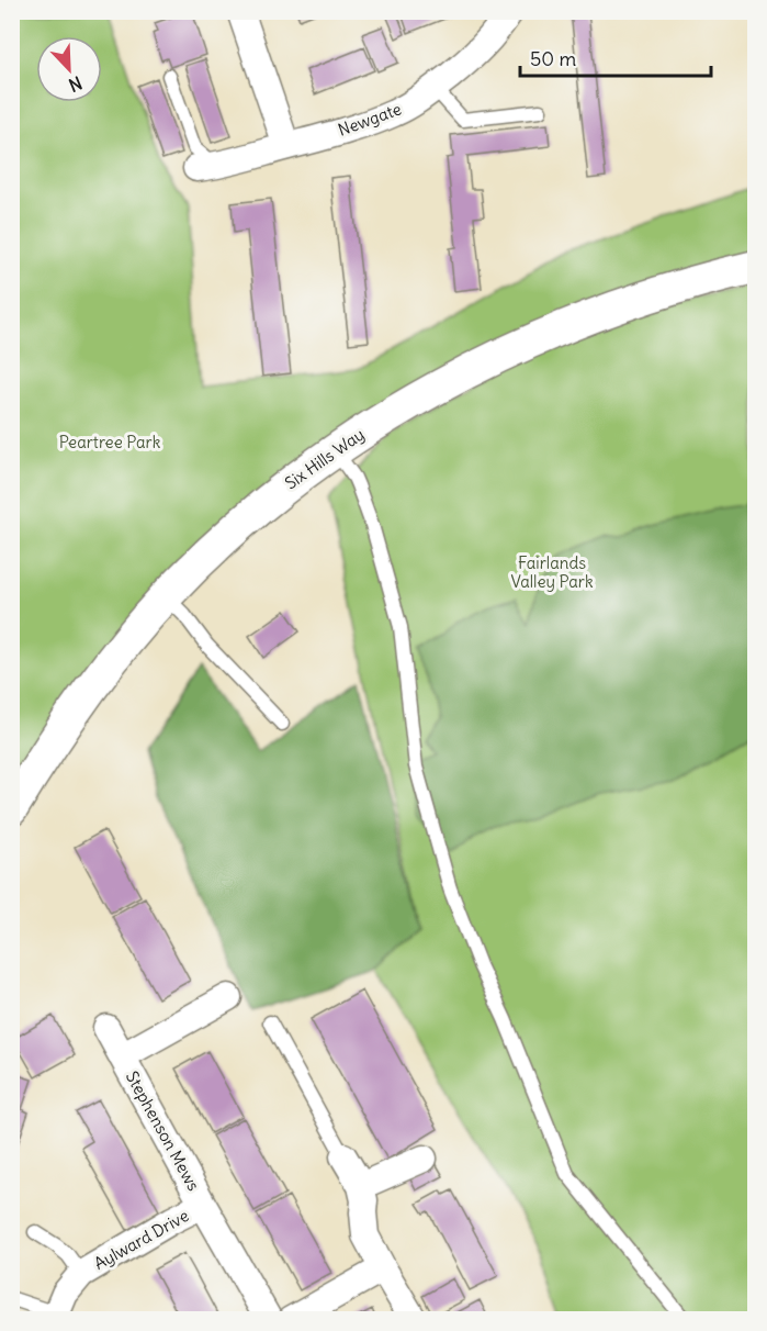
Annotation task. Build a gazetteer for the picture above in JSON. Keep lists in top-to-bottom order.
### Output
{
  "streets": {
    "street": [
      "Newgate",
      "Six Hills Way",
      "Stephenson Mews",
      "Aylward Drive"
    ]
  },
  "crossings": [
    ["Stephenson Mews", "Aylward Drive"]
  ],
  "parks": ["Peartree Park", "Fairlands Valley Park"],
  "scale_bar": "50 m",
  "north": "bottom right"
}
